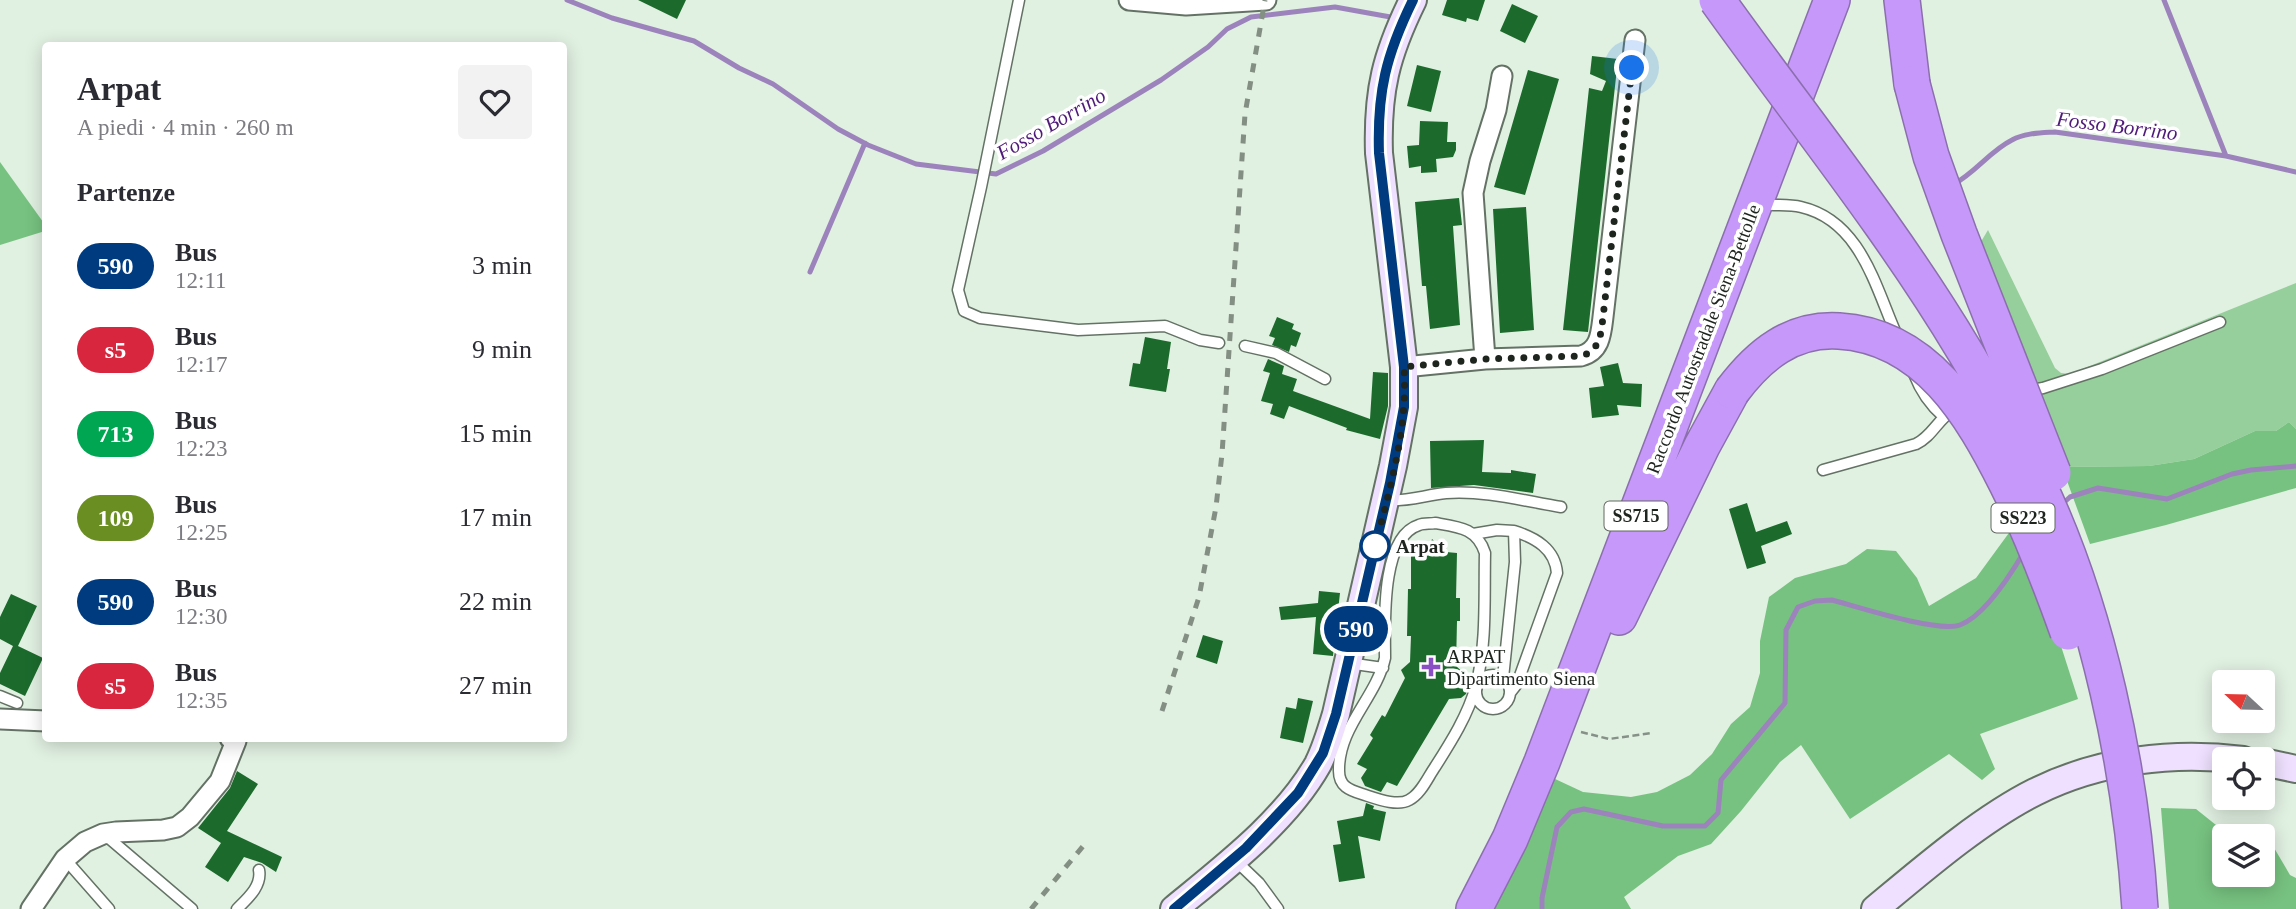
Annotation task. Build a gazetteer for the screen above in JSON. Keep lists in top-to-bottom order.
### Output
{
  "streets": {
    "highway": ["Raccordo Autostradale Siena-Bettolle", "SS715", "SS223"]
  },
  "crossings": [
    ["Raccordo Autostradale Siena-Bettolle", "SS223"]
  ],
  "water": ["Fosso Borrino"],
  "places": {
    "other": ["Arpat"],
    "health": ["ARPAT Dipartimento Siena"]
  },
  "lines": ["bus line 590"],
  "north": "left",
  "page": {
    "on_map": "590",
    "heading": [
      ["Arpat", "A piedi · 4 min · 260 m"],
      "Partenze"
    ],
    "list": [
      {
        "mark": "590",
        "name": "Bus",
        "note": "12:11",
        "value": "3 min"
      },
      {
        "mark": "s5",
        "name": "Bus",
        "note": "12:17",
        "value": "9 min"
      },
      {
        "mark": "713",
        "name": "Bus",
        "note": "12:23",
        "value": "15 min"
      },
      {
        "mark": "109",
        "name": "Bus",
        "note": "12:25",
        "value": "17 min"
      },
      {
        "mark": "590",
        "name": "Bus",
        "note": "12:30",
        "value": "22 min"
      },
      {
        "mark": "s5",
        "name": "Bus",
        "note": "12:35",
        "value": "27 min"
      }
    ]
  }
}
